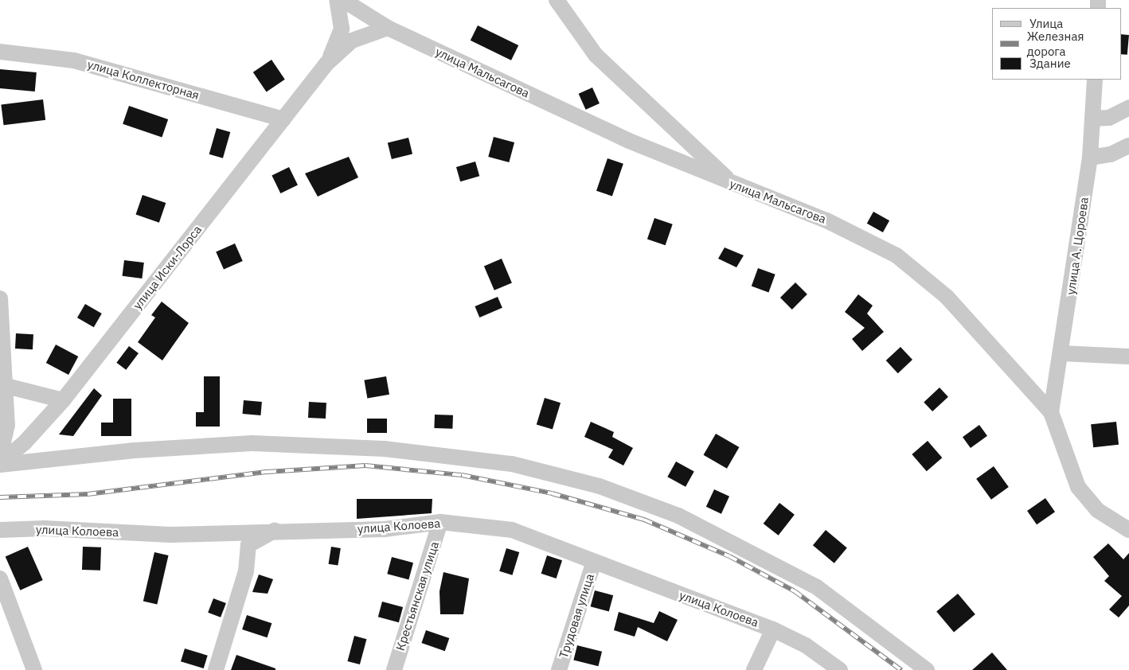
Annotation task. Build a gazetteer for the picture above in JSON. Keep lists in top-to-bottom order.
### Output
{
  "streets": {
    "street": [
      "улица Мальсагова",
      "улица Коллекторная",
      "улица А. Цороева",
      "улица Иски-Лорса",
      "улица Колоева",
      "Крестьянская улица",
      "Трудовая улица"
    ]
  },
  "crossings": [
    ["улица Мальсагова", "улица А. Цороева"],
    ["улица Коллекторная", "улица Иски-Лорса"],
    ["улица Колоева", "Крестьянская улица"],
    ["улица Колоева", "Трудовая улица"]
  ],
  "legend": ["Улица", "Железная дорога", "Здание"]
}
